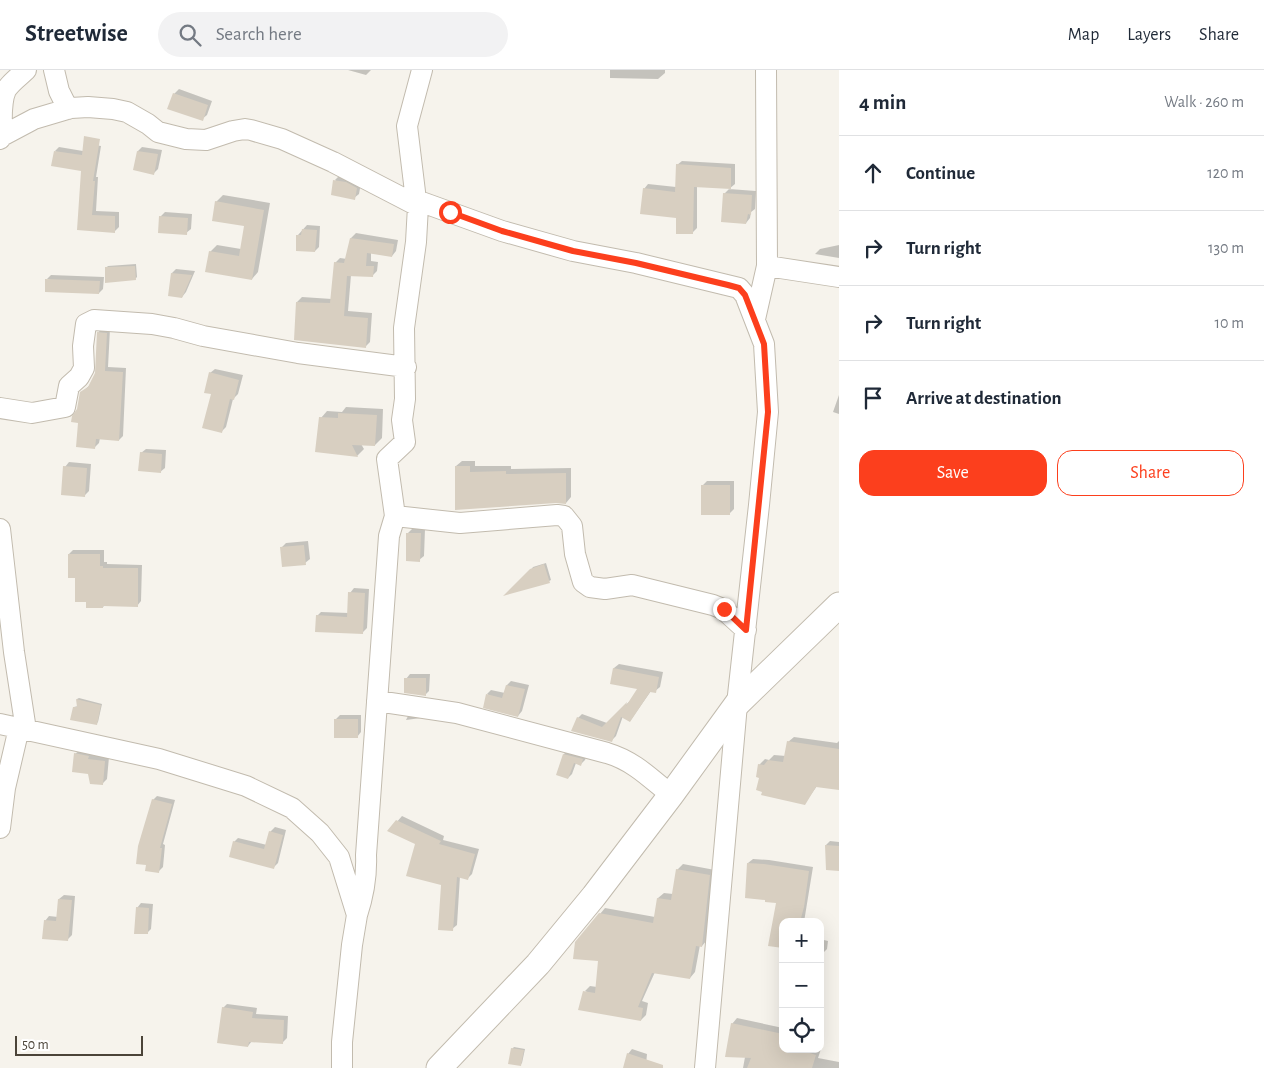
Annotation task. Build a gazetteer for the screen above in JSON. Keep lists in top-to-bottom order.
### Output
{
  "scale_bar": "50 m",
  "page": {
    "header": "Streetwise",
    "search": "Search here",
    "nav": ["Map", "Layers", "Share"],
    "heading": ["4 min", "Walk · 260 m"],
    "list": [
      ["Continue", "120 m"],
      ["Turn right", "130 m"],
      ["Turn right", "10 m"],
      "Arrive at destination"
    ],
    "buttons": ["Save", "Share"],
    "map_buttons": ["+", "−"],
    "scale": "50 m"
  }
}
